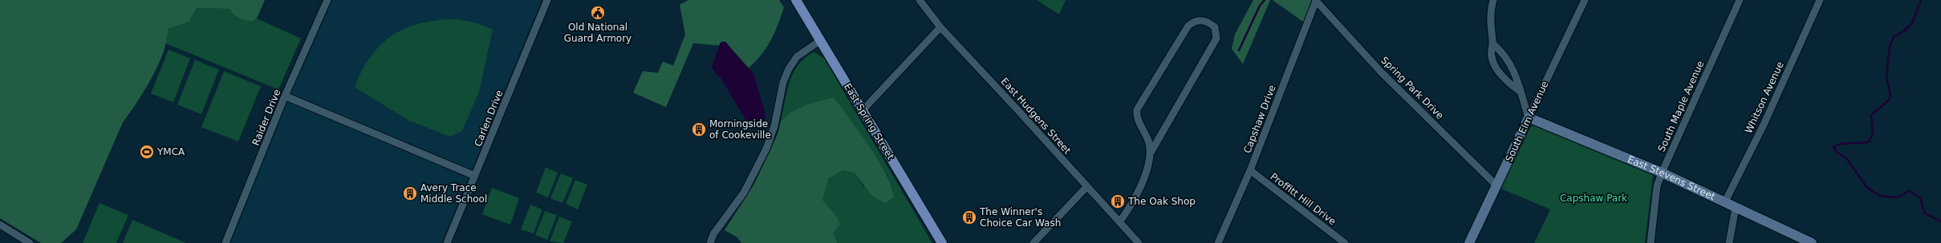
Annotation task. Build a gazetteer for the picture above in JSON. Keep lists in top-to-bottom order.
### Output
{
  "streets": {
    "main road": ["East Spring Street"],
    "street": [
      "Spring Park Drive",
      "Whitson Avenue",
      "South Maple Avenue",
      "East Hudgens Street",
      "Raider Drive",
      "Carlen Drive",
      "Capshaw Drive",
      "South Elm Avenue",
      "East Stevens Street",
      "Proffitt Hill Drive"
    ]
  },
  "crossings": [
    ["Spring Park Drive", "Capshaw Drive"],
    ["Spring Park Drive", "South Elm Avenue"],
    ["Whitson Avenue", "East Stevens Street"],
    ["South Maple Avenue", "East Stevens Street"],
    ["Capshaw Drive", "Proffitt Hill Drive"],
    ["South Elm Avenue", "East Stevens Street"]
  ],
  "parks": ["Capshaw Park"],
  "places": {
    "public building": ["Old National Guard Armory"],
    "building": [
      "Morningside of Cookeville",
      "Avery Trace Middle School",
      "The Oak Shop",
      "The Winner's Choice Car Wash"
    ],
    "sports": ["YMCA"]
  }
}
